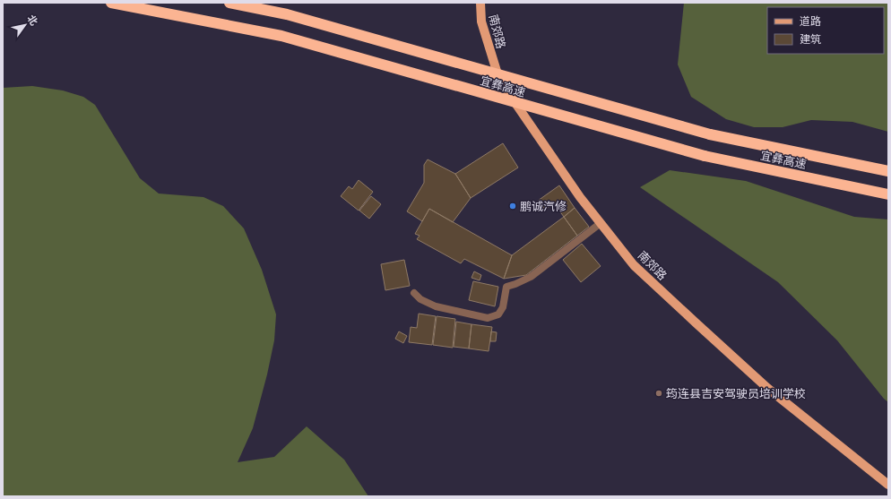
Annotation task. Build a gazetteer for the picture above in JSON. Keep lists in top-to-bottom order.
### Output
{
  "streets": {
    "highway": ["宜彝高速"],
    "main road": ["南郊路"]
  },
  "places": ["鹏诚汽修", "筠连县吉安驾驶员培训学校"],
  "legend": ["道路", "建筑"],
  "north": "top right"
}
